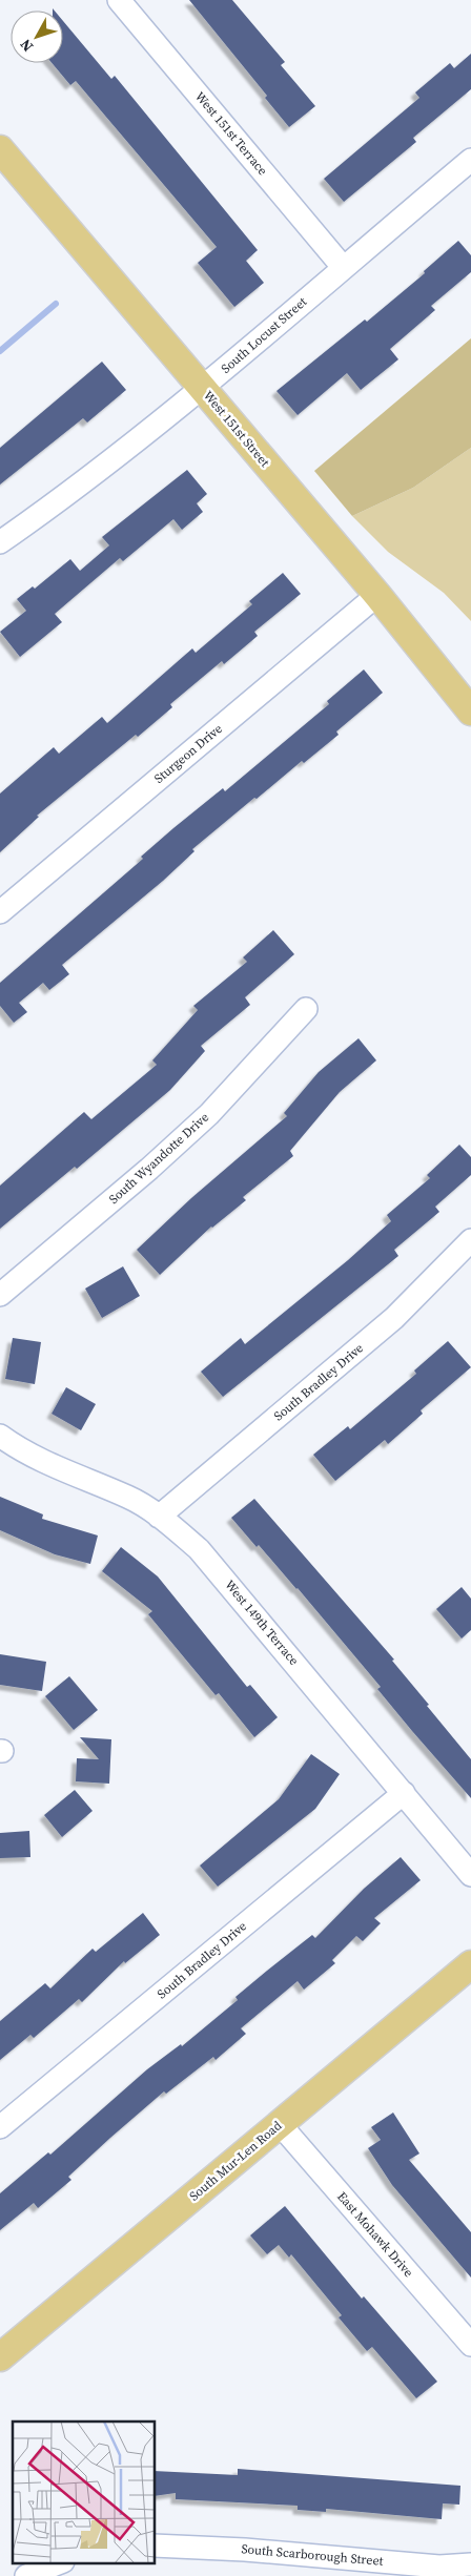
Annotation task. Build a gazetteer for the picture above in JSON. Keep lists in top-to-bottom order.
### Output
{
  "streets": {
    "main road": ["West 151st Street", "South Mur-Len Road"],
    "street": [
      "West 151st Terrace",
      "South Locust Street",
      "Sturgeon Drive",
      "South Wyandotte Drive",
      "South Bradley Drive",
      "West 149th Terrace",
      "East Mohawk Drive",
      "South Scarborough Street"
    ]
  },
  "crossings": [
    ["West 151st Terrace", "South Locust Street"],
    ["South Locust Street", "West 151st Street"],
    ["West 151st Street", "Sturgeon Drive"],
    ["South Bradley Drive", "West 149th Terrace"],
    ["South Mur-Len Road", "East Mohawk Drive"]
  ],
  "north": "bottom left"
}
